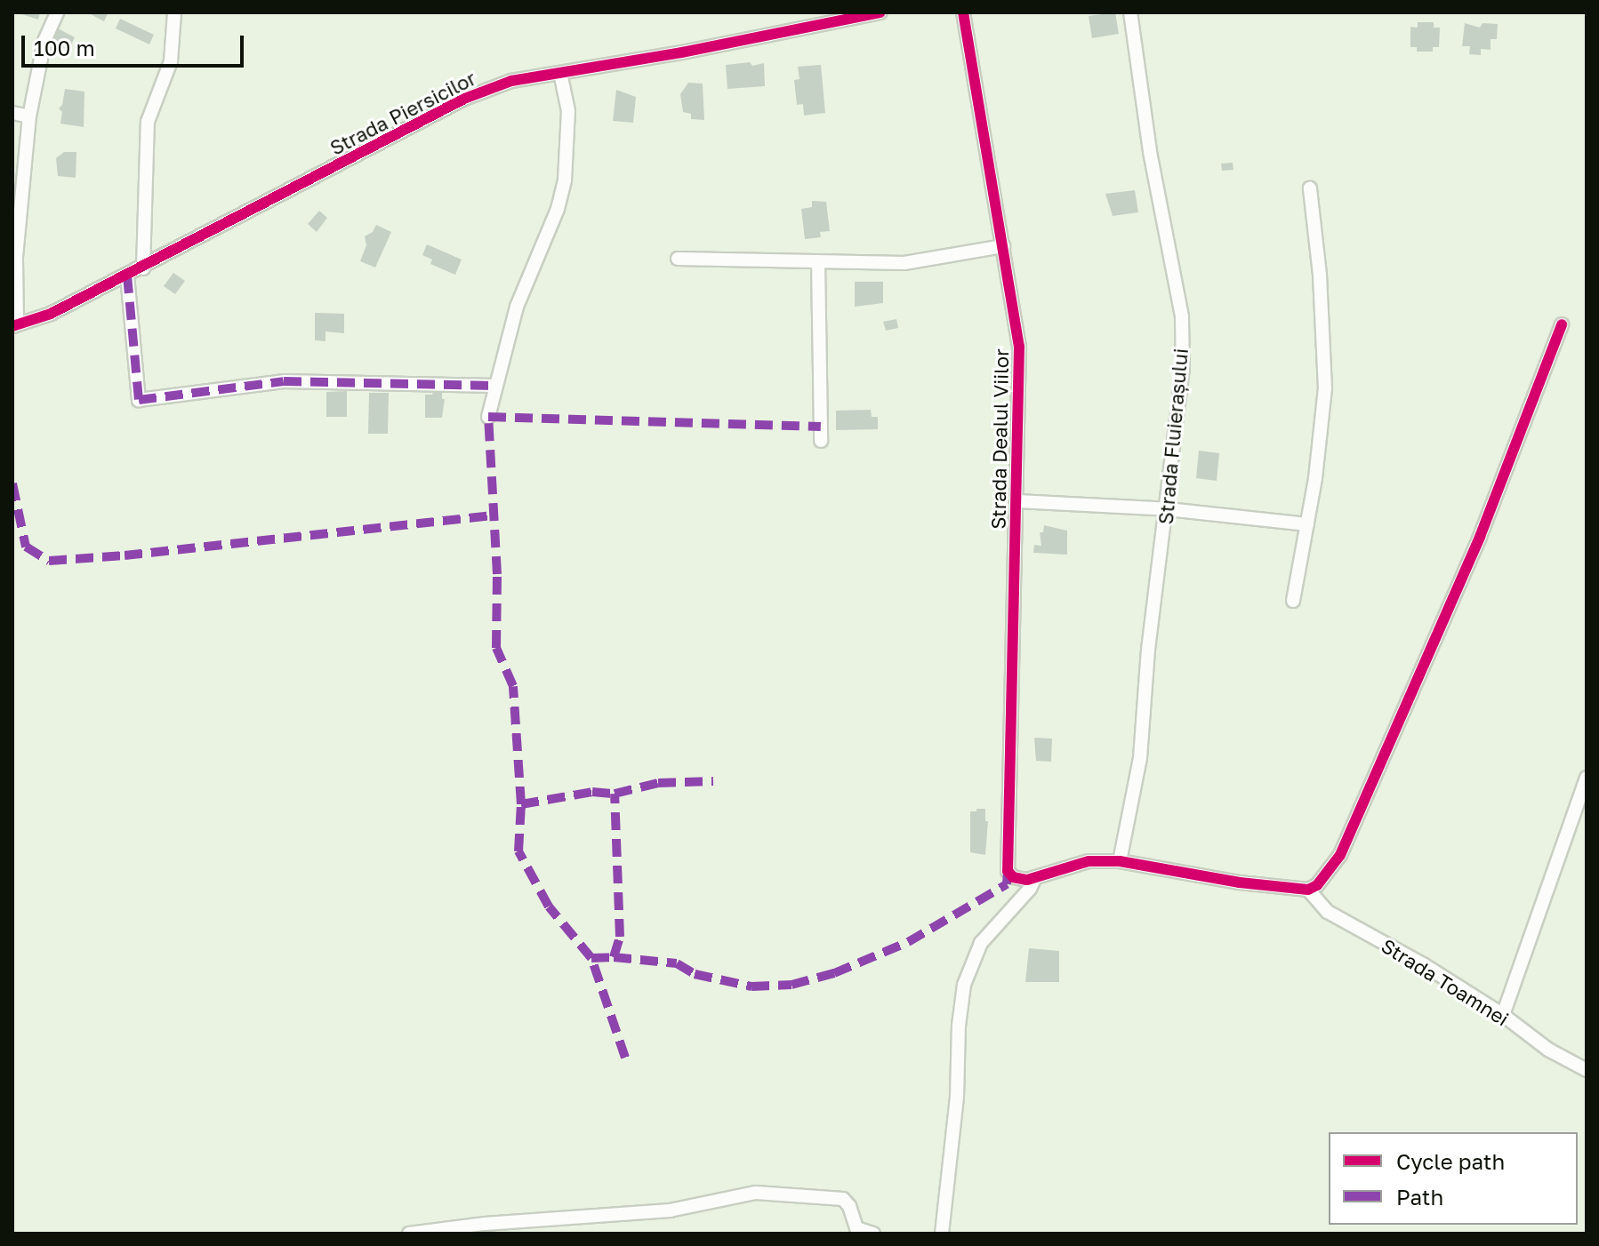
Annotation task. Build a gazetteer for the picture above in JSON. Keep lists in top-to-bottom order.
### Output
{
  "streets": {
    "street": [
      "Strada Piersicilor",
      "Strada Fluierașului",
      "Strada Dealul Viilor",
      "Strada Toamnei"
    ]
  },
  "legend": ["Cycle path", "Path"],
  "scale_bar": "100 m"
}
